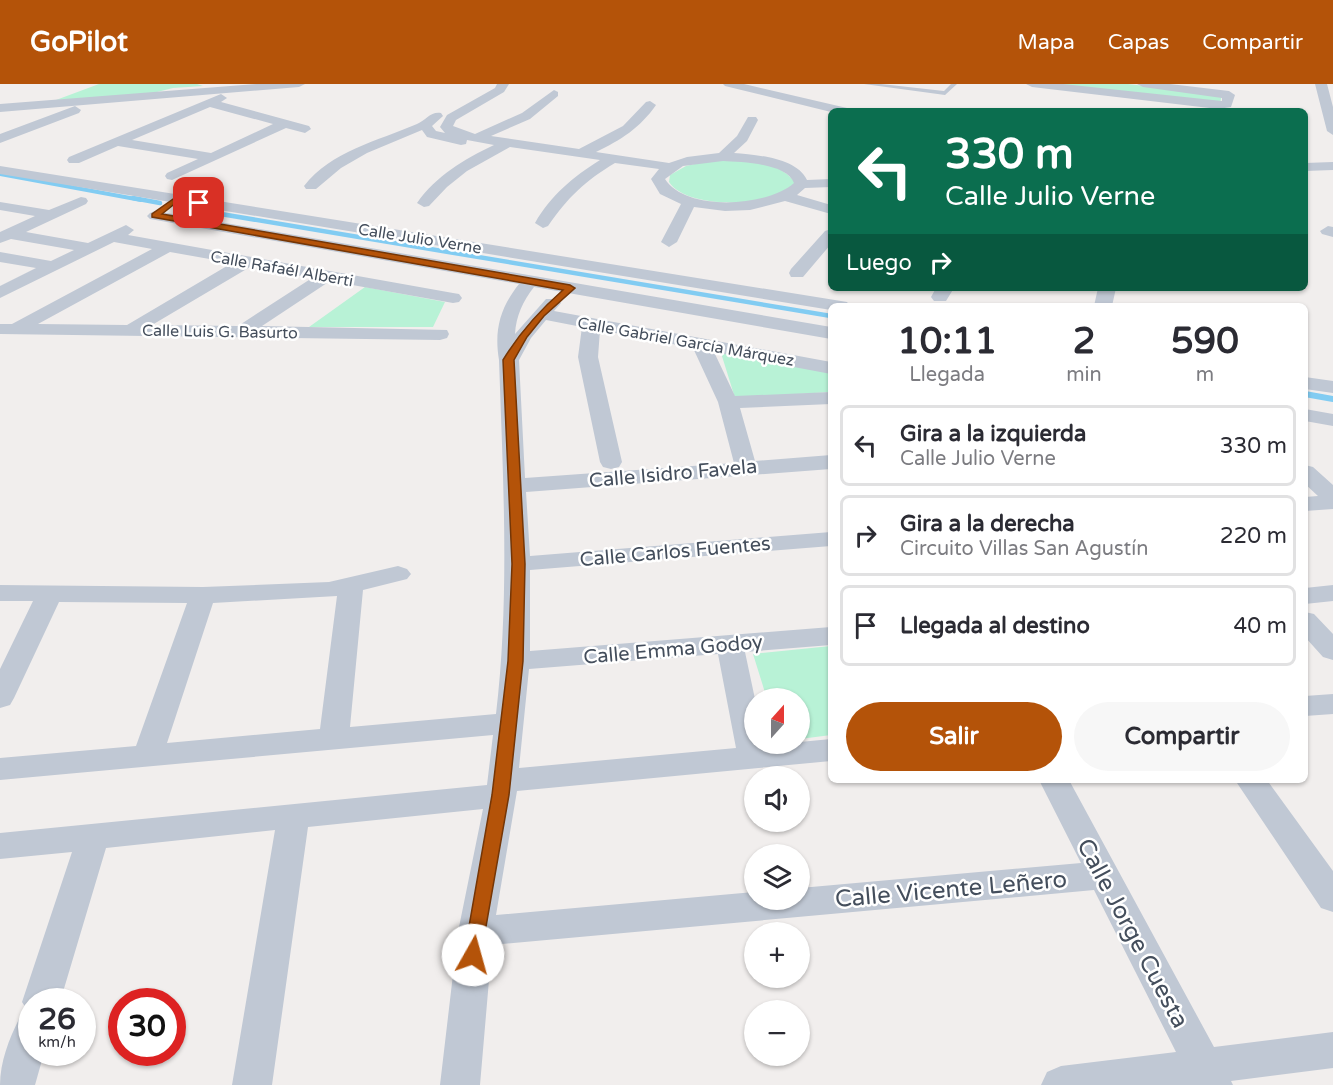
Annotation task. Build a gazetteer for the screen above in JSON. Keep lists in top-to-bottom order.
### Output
{
  "streets": {
    "street": [
      "Calle Julio Verne",
      "Calle Rafaél Alberti",
      "Calle Luis G. Basurto",
      "Calle Gabriel García Márquez",
      "Calle Isidro Favela",
      "Calle Carlos Fuentes",
      "Calle Emma Godoy",
      "Calle Vicente Leñero",
      "Calle Jorge Cuesta"
    ]
  },
  "crossings": [
    ["Calle Rafaél Alberti", "Calle Luis G. Basurto"],
    ["Calle Vicente Leñero", "Calle Jorge Cuesta"]
  ],
  "north": "top",
  "page": {
    "header": "GoPilot",
    "nav": ["Mapa", "Capas", "Compartir"],
    "turn": ["330 m", "Calle Julio Verne"],
    "then": "Luego",
    "eta": [
      "10:11",
      "Llegada",
      "2",
      "min",
      "590",
      "m"
    ],
    "list": [
      {
        "name": "Gira a la izquierda",
        "note": "Calle Julio Verne",
        "value": "330 m"
      },
      {
        "name": "Gira a la derecha",
        "note": "Circuito Villas San Agustín",
        "value": "220 m"
      },
      {
        "name": "Llegada al destino",
        "value": "40 m"
      }
    ],
    "map_buttons": ["+", "−"],
    "buttons": ["Salir", "Compartir"],
    "speed": "26 km/h",
    "limit": "30"
  }
}
